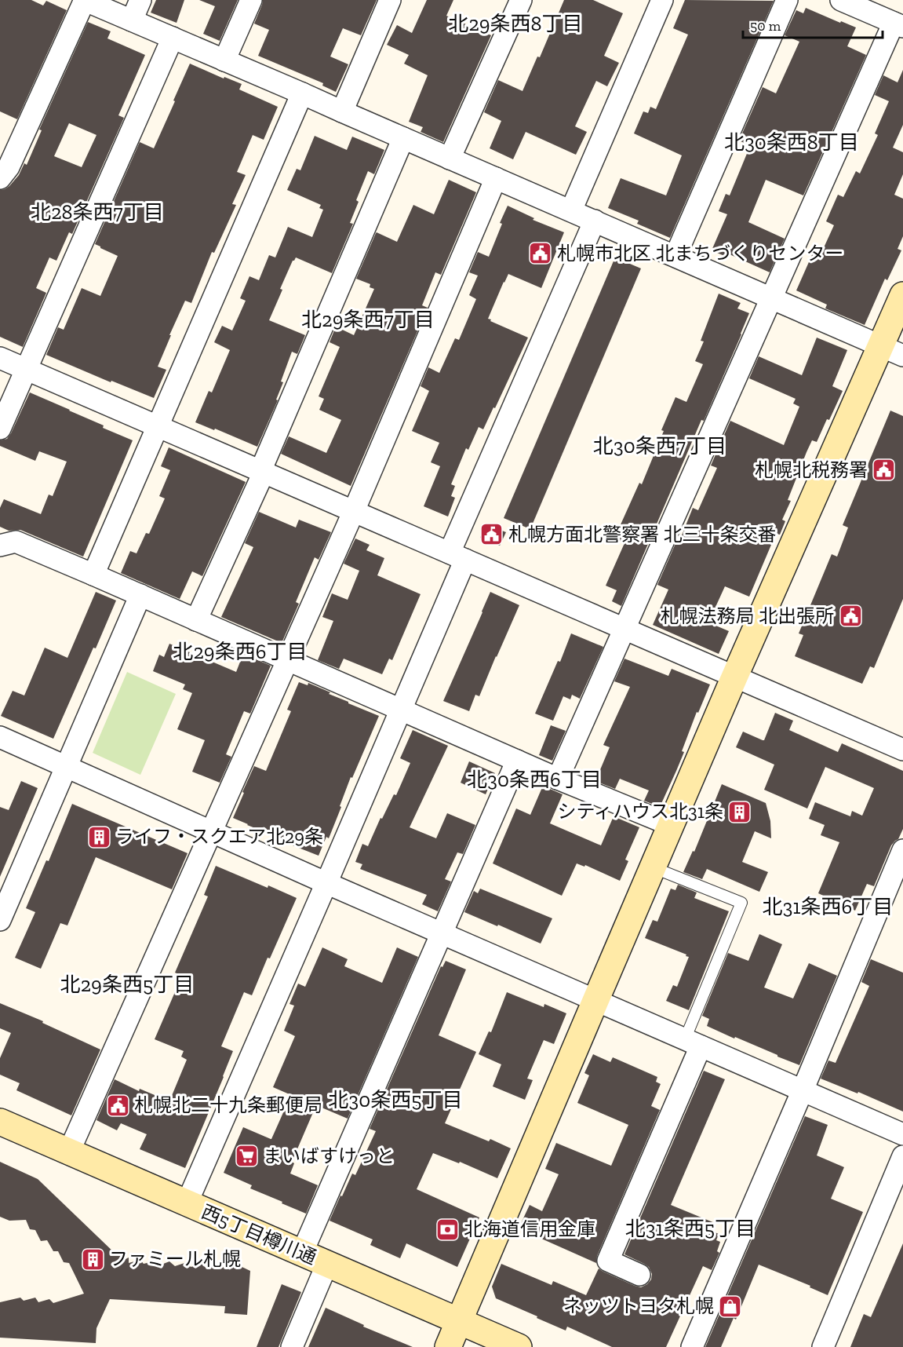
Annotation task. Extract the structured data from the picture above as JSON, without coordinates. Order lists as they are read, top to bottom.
{
  "streets": {
    "street": ["西5丁目樽川通"]
  },
  "districts": [
    "北29条西8丁目",
    "北30条西8丁目",
    "北28条西7丁目",
    "北29条西7丁目",
    "北30条西7丁目",
    "北29条西6丁目",
    "北30条西6丁目",
    "北31条西6丁目",
    "北29条西5丁目",
    "北30条西5丁目",
    "北31条西5丁目"
  ],
  "places": {
    "public building": [
      "札幌市北区 北まちづくりセンター",
      "札幌北税務署",
      "札幌方面北警察署 北三十条交番",
      "札幌法務局 北出張所",
      "札幌北二十九条郵便局"
    ],
    "building": ["シティハウス北31条", "ライフ・スクエア北29条", "ファミール札幌"],
    "supermarket": ["まいばすけっと"],
    "bank": ["北海道信用金庫"],
    "shop": ["ネッツトヨタ札幌"]
  },
  "scale_bar": "50 m"
}
